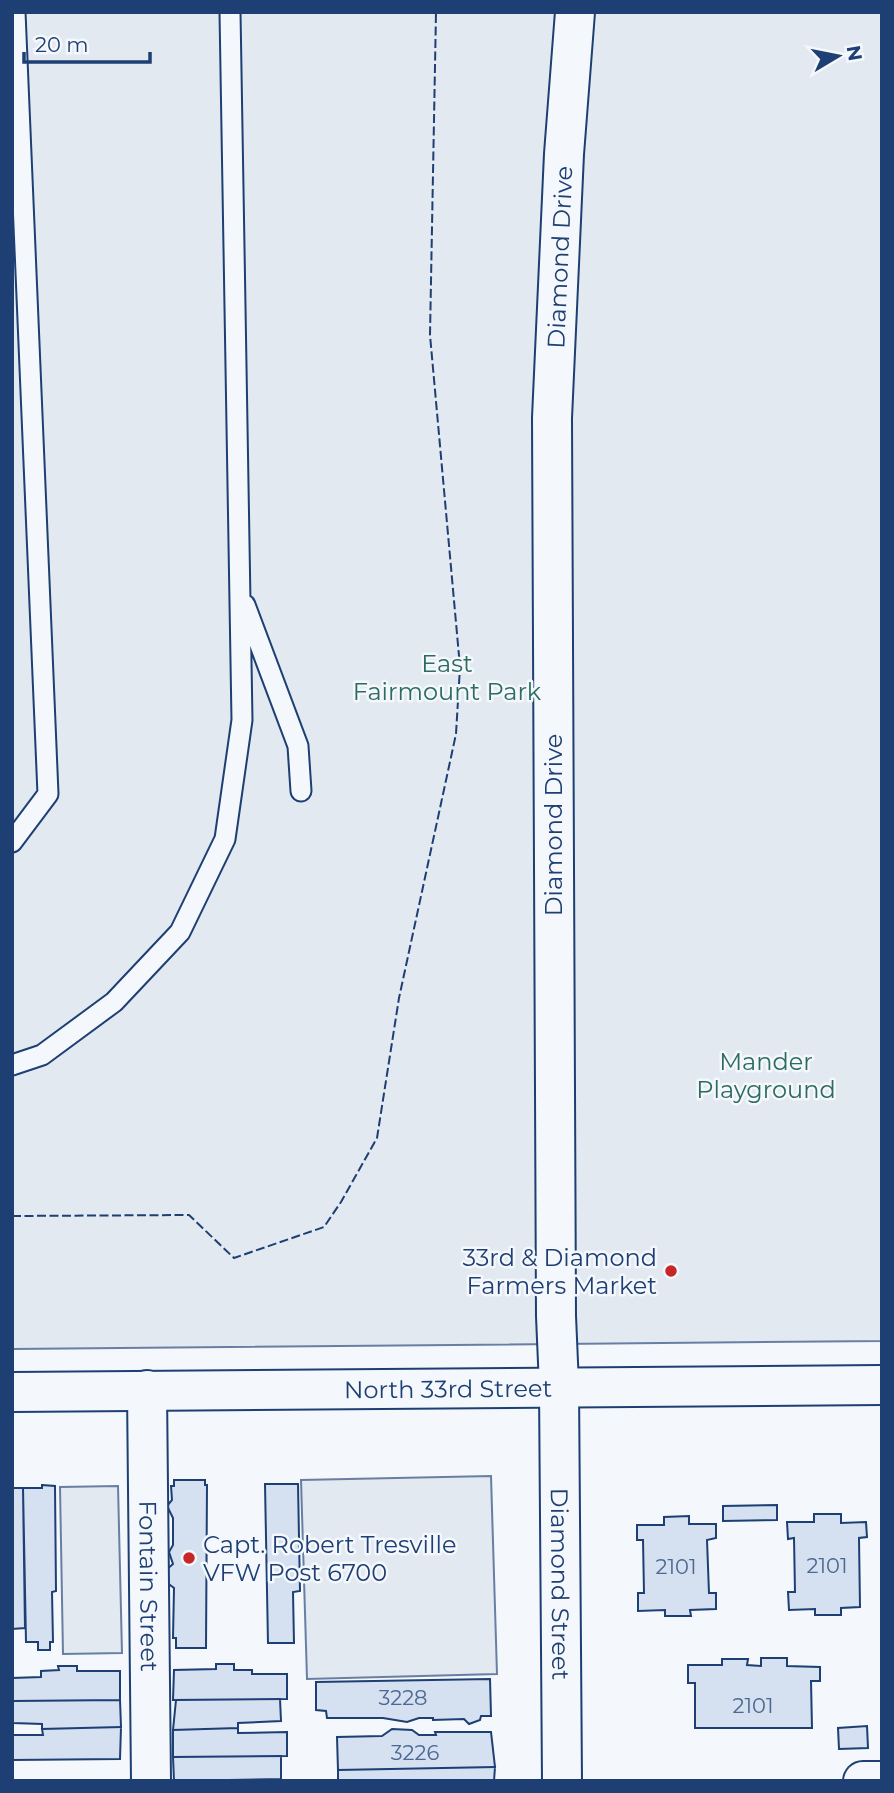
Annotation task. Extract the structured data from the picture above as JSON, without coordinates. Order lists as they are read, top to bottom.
{
  "streets": {
    "street": [
      "Diamond Drive",
      "North 33rd Street",
      "Diamond Street",
      "Fontain Street"
    ]
  },
  "crossings": [
    ["Diamond Drive", "North 33rd Street"],
    ["Diamond Drive", "Diamond Street"],
    ["North 33rd Street", "Diamond Street"],
    ["North 33rd Street", "Fontain Street"]
  ],
  "parks": ["East Fairmount Park", "Mander Playground"],
  "places": ["33rd & Diamond Farmers Market", "Capt. Robert Tresville VFW Post 6700"],
  "house_numbers": [
    "2101",
    "2101",
    "3228",
    "2101",
    "3226"
  ],
  "scale_bar": "20 m",
  "north": "right"
}
